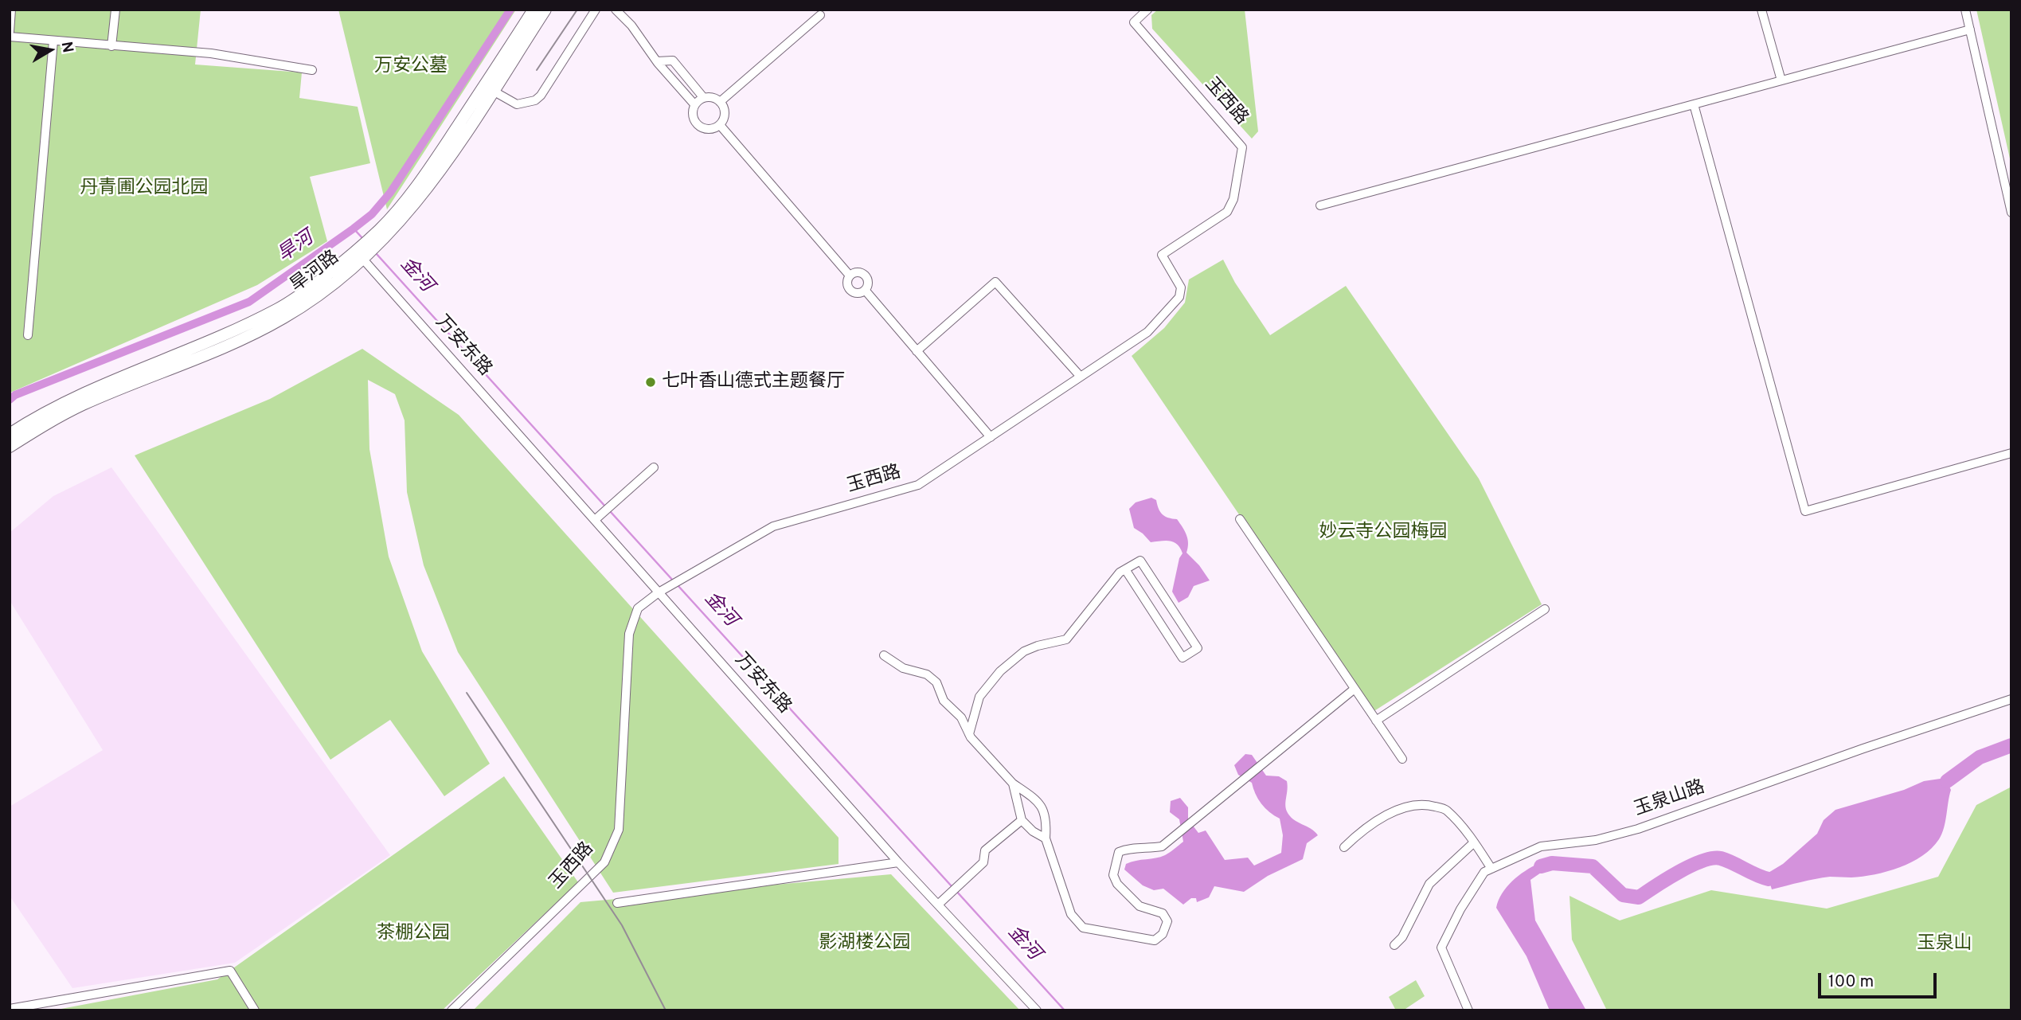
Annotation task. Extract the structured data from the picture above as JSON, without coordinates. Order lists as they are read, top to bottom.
{
  "streets": {
    "main road": ["旱河路"],
    "street": ["玉西路", "万安东路", "玉泉山路"]
  },
  "crossings": [
    ["玉西路", "万安东路"],
    ["旱河路", "万安东路"]
  ],
  "water": ["旱河", "金河"],
  "parks": [
    "万安公墓",
    "丹青圃公园北园",
    "妙云寺公园梅园",
    "茶棚公园",
    "影湖楼公园",
    "玉泉山"
  ],
  "places": ["七叶香山德式主题餐厅"],
  "scale_bar": "100 m",
  "north": "right"
}
